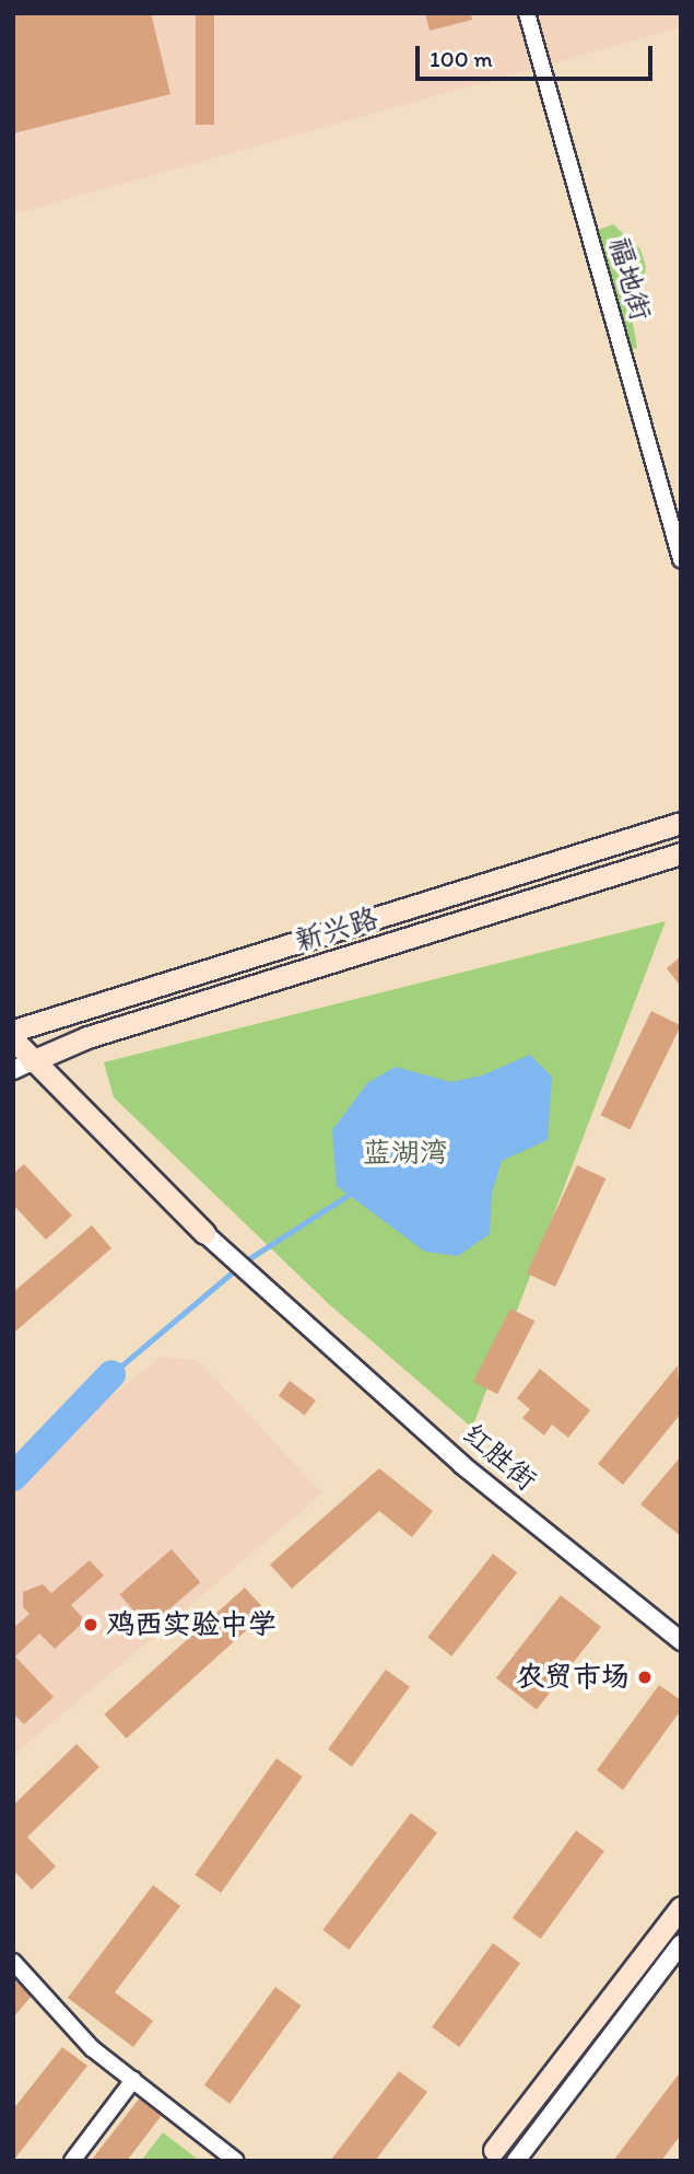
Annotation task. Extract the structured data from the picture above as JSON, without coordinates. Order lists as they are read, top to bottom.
{
  "streets": {
    "main road": ["新兴路"],
    "street": ["福地街", "红胜街"]
  },
  "parks": ["蓝湖湾"],
  "places": ["鸡西实验中学", "农贸市场"],
  "scale_bar": "100 m"
}
